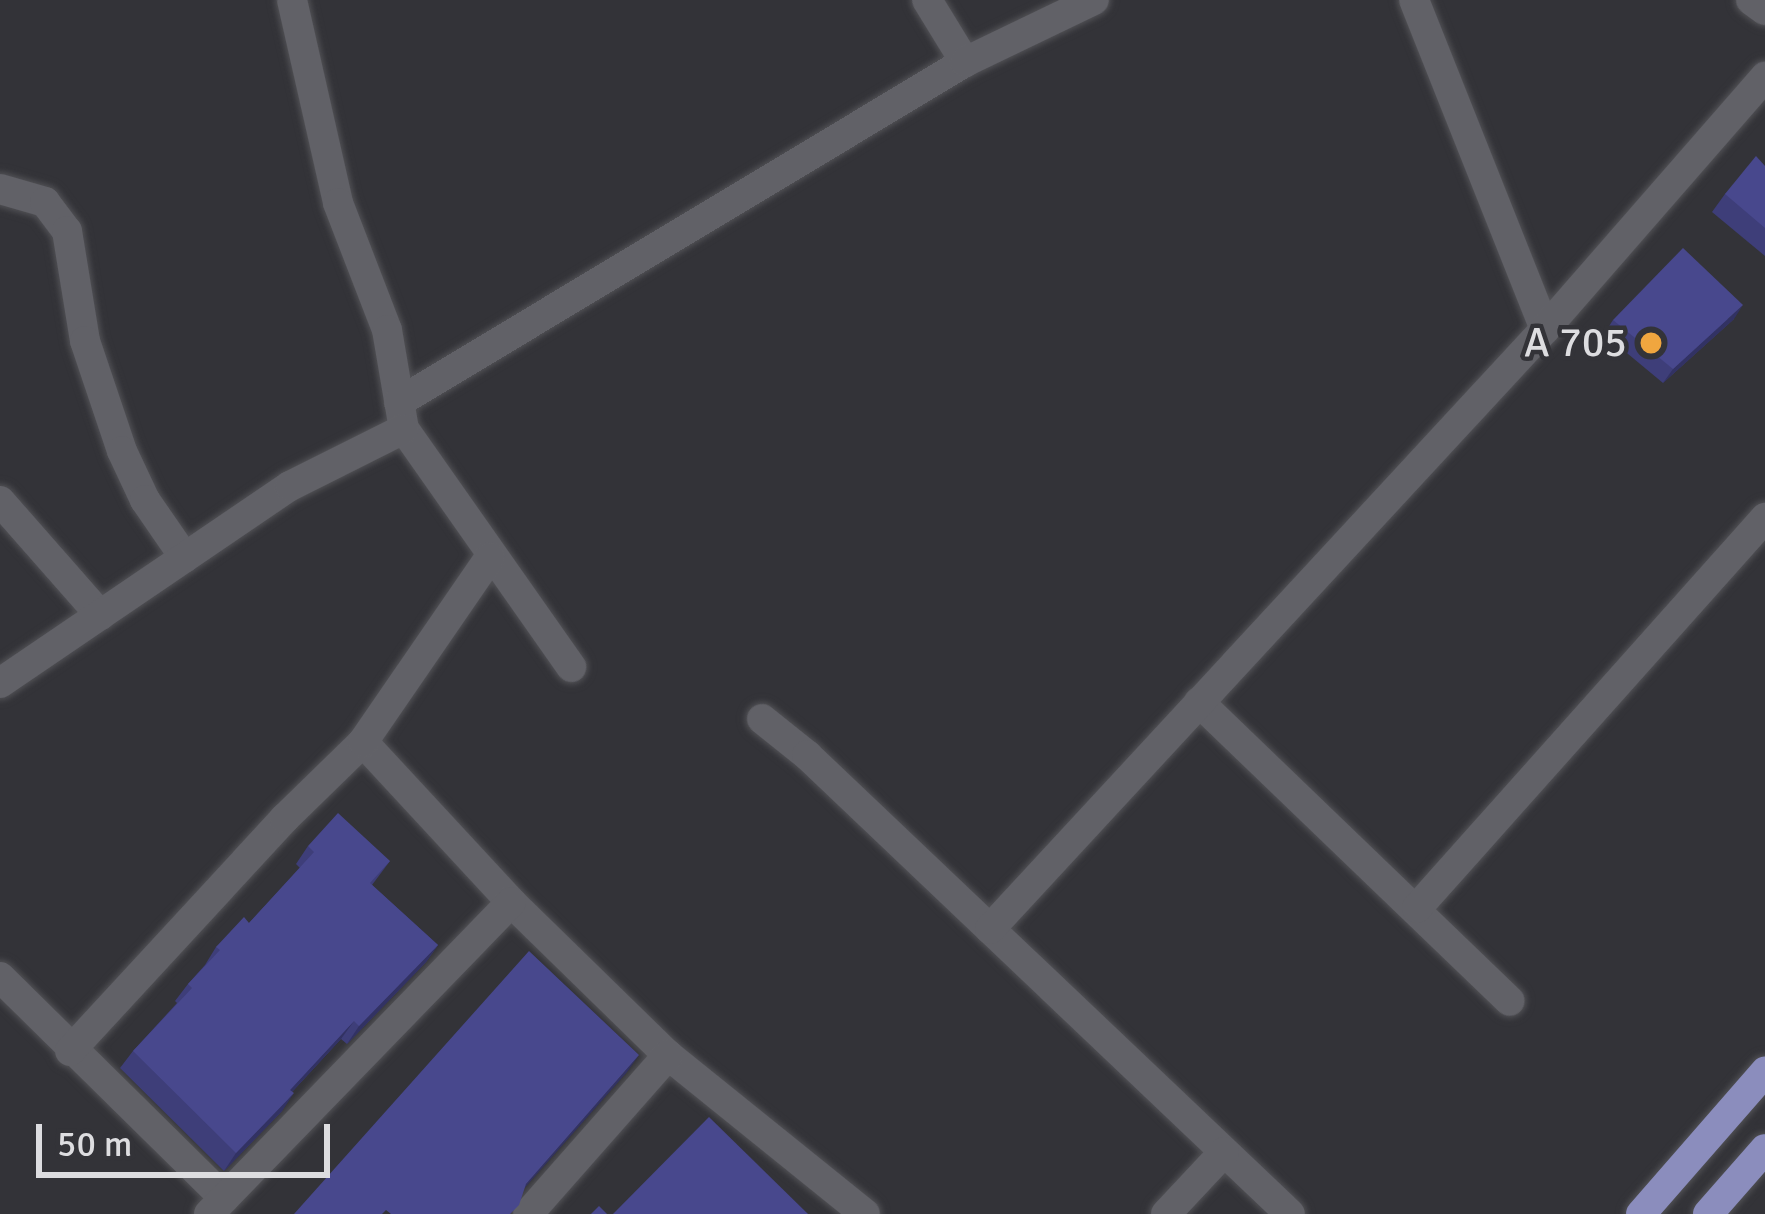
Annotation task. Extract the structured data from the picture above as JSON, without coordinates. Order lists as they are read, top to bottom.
{
  "places": ["A 705"],
  "scale_bar": "50 m"
}
